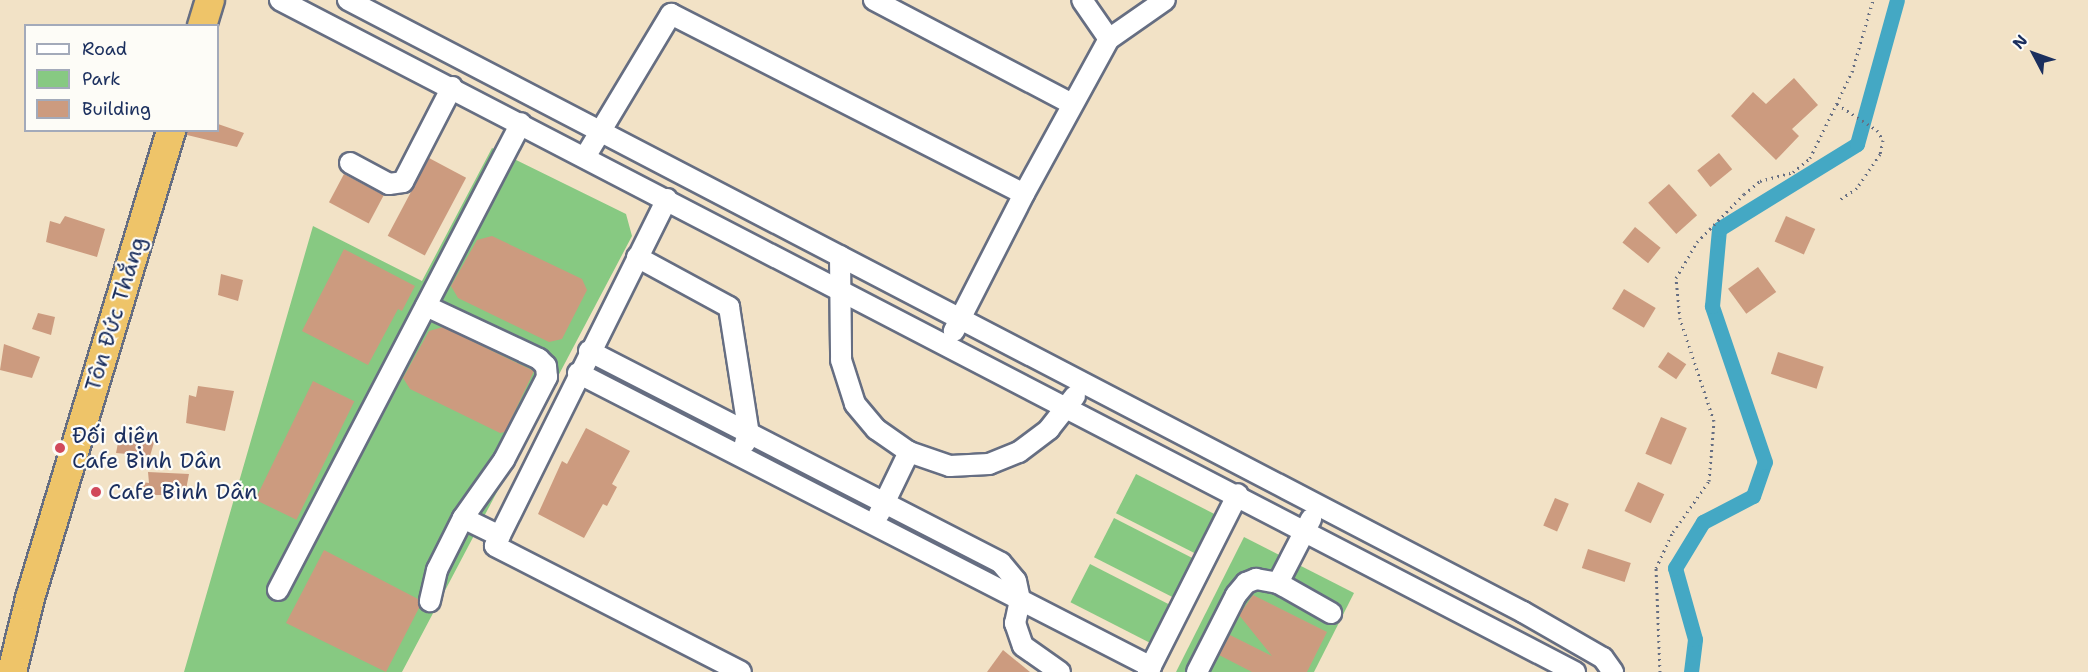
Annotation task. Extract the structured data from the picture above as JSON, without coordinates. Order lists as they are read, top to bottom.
{
  "streets": {
    "highway": ["Tôn Đức Thắng"]
  },
  "places": ["Đối diện Cafe Bình Dân", "Cafe Bình Dân"],
  "legend": ["Road", "Park", "Building"],
  "north": "top left"
}
